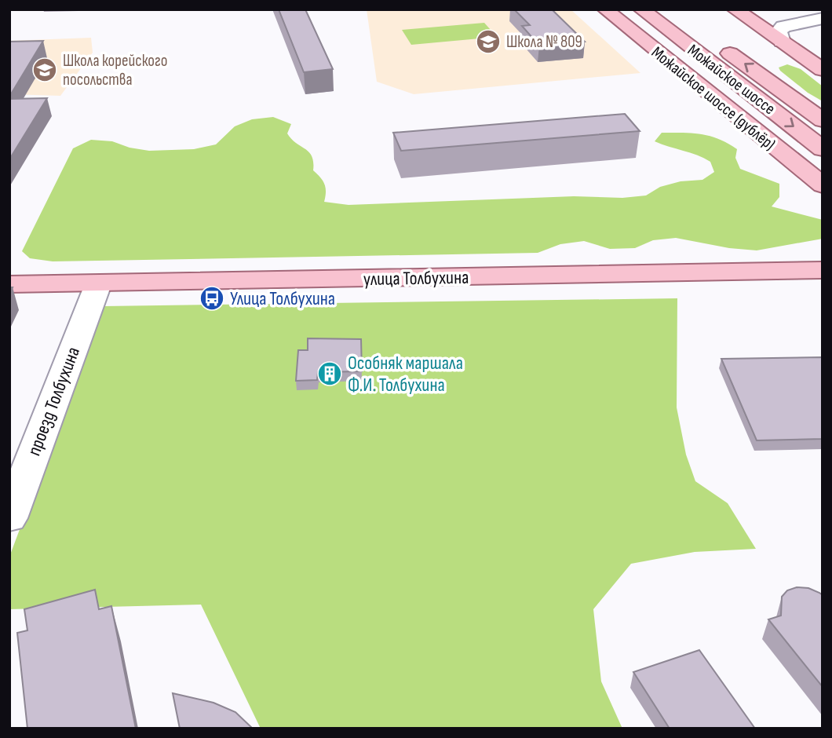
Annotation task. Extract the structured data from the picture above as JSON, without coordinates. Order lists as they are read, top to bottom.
{
  "streets": {
    "main road": ["Можайское шоссе", "Можайское шоссе (дублёр)", "улица Толбухина"],
    "street": ["проезд Толбухина"]
  },
  "crossings": [
    ["улица Толбухина", "проезд Толбухина"]
  ],
  "places": {
    "school or university": ["Школа № 809", "Школа корейского посольства"],
    "bus stop": ["Улица Толбухина"],
    "building": ["Особняк маршала Ф.И. Толбухина"]
  }
}
